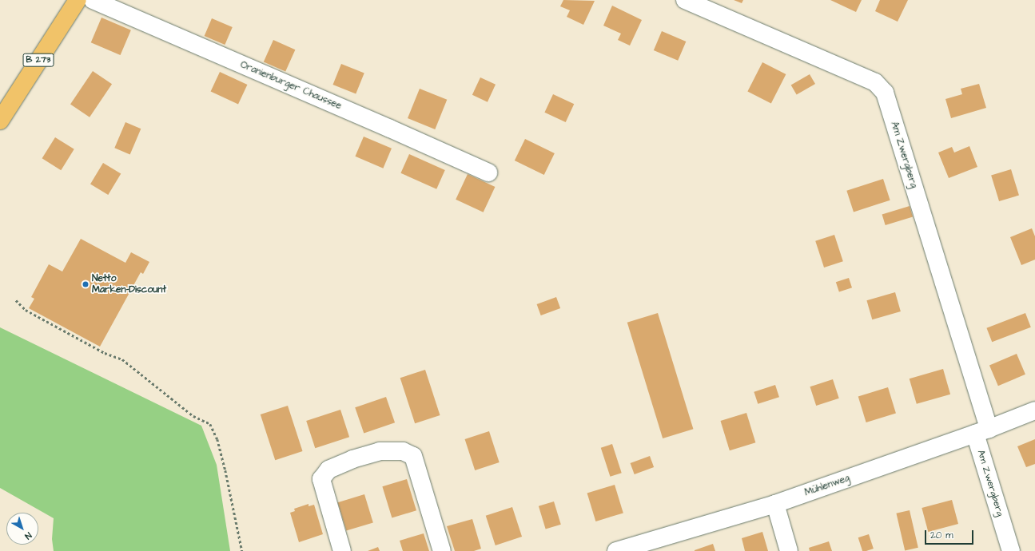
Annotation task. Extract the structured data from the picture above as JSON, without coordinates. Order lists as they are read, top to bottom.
{
  "streets": {
    "main road": ["B 273"],
    "street": ["Oranienburger Chaussee", "Am Zwergberg", "Mühlenweg"]
  },
  "crossings": [
    ["Am Zwergberg", "Mühlenweg"]
  ],
  "places": ["Netto Marken-Discount"],
  "scale_bar": "20 m",
  "north": "bottom right"
}
